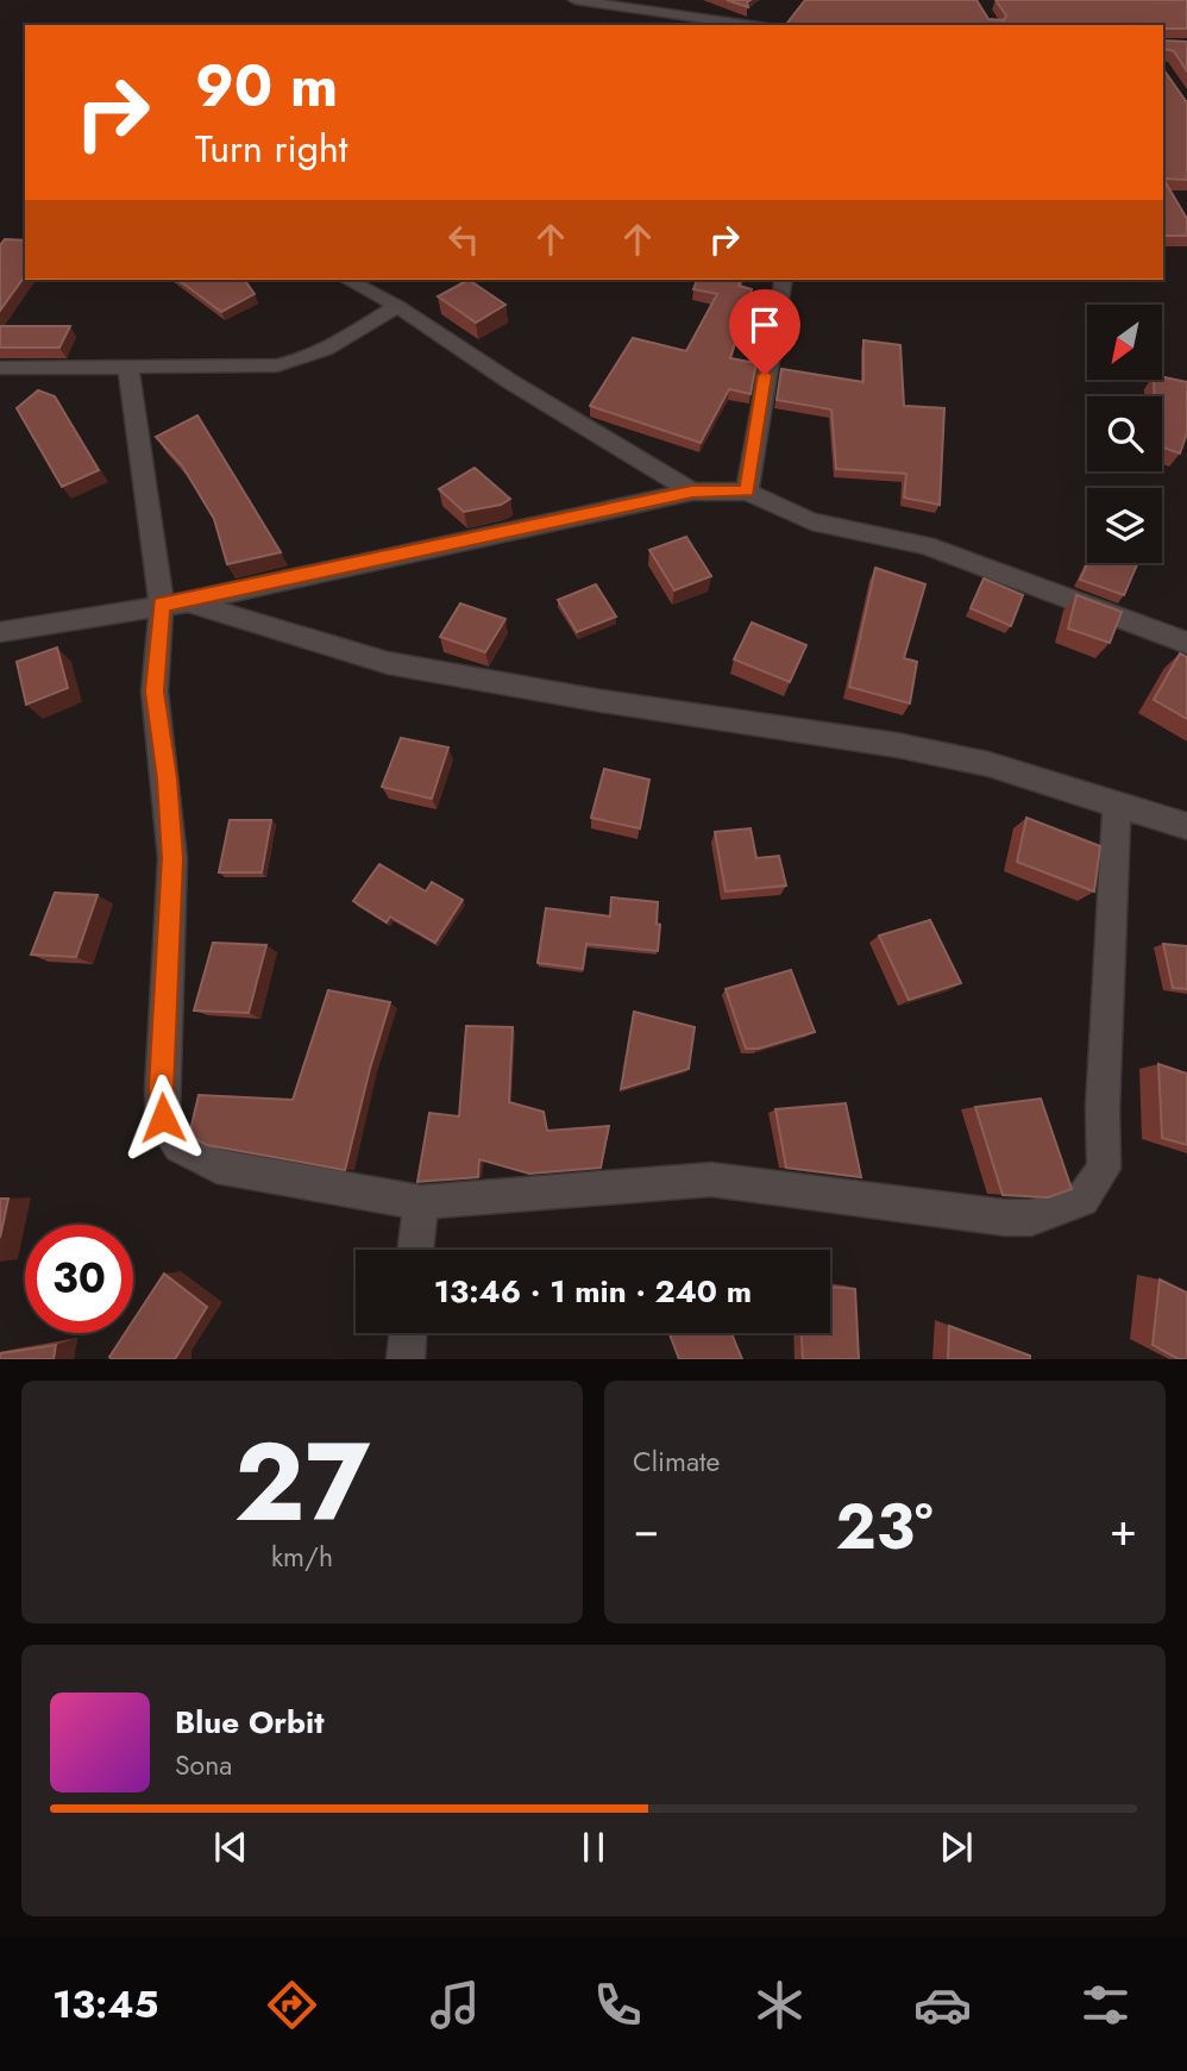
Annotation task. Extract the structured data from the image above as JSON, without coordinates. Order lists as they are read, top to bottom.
{
  "north": "bottom left",
  "page": {
    "turn": ["90 m", "Turn right"],
    "limit": "30",
    "trip": "13:46 · 1 min · 240 m",
    "tile": [
      ["27", "km/h"],
      "Climate"
    ],
    "heat": ["−", "23°", "+"],
    "song": ["Blue Orbit", "Sona"],
    "tabs": "13:45"
  }
}
